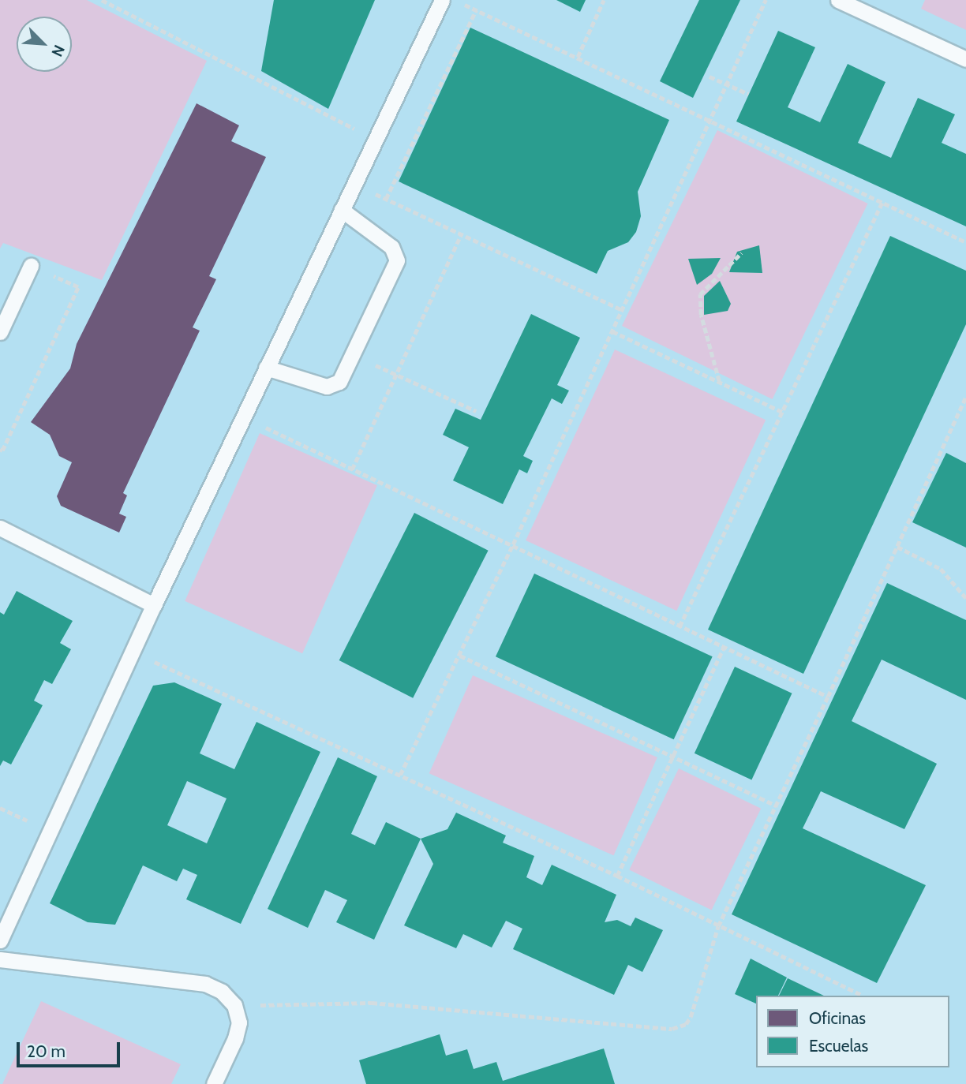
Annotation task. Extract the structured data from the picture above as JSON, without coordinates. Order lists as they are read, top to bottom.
{
  "legend": ["Oficinas", "Escuelas"],
  "scale_bar": "20 m",
  "north": "bottom right"
}
